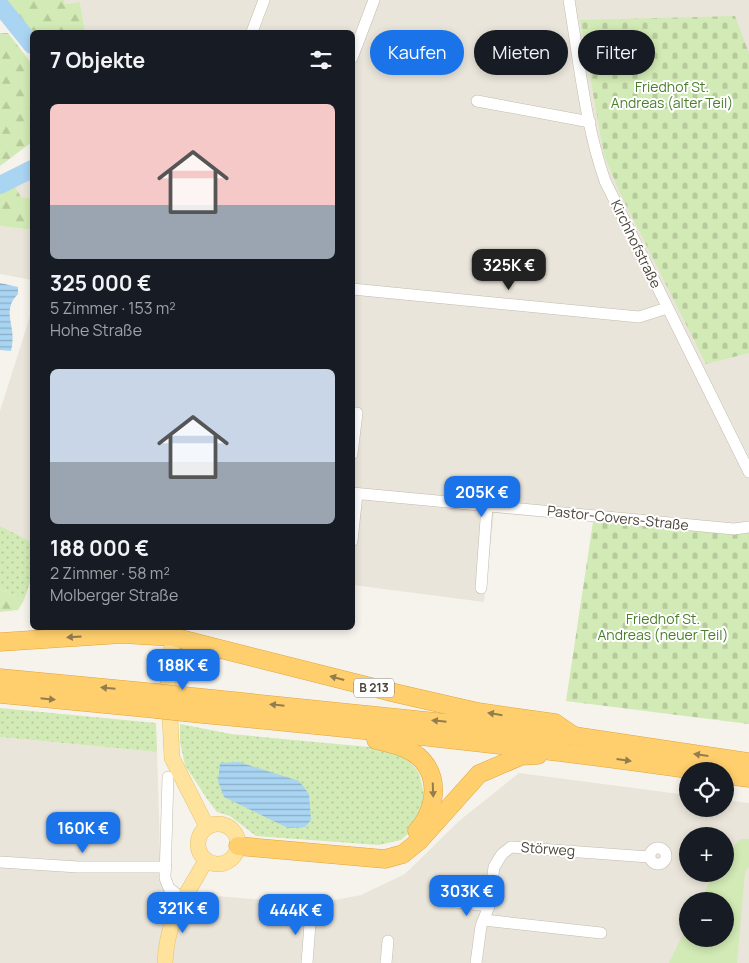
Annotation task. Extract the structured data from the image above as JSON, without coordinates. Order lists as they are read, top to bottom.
{
  "streets": {
    "highway": ["B 213"],
    "street": ["Kirchhofstraße", "Pastor-Covers-Straße", "Störweg"]
  },
  "parks": ["Friedhof St. Andreas (alter Teil)", "Friedhof St. Andreas (neuer Teil)"],
  "page": {
    "chip": ["Kaufen", "Mieten", "Filter"],
    "heading": "7 Objekte",
    "list": [
      {
        "name": "325 000 €",
        "note": "5 Zimmer · 153 m² · Hohe Straße"
      },
      {
        "name": "188 000 €",
        "note": "2 Zimmer · 58 m² · Molberger Straße"
      }
    ],
    "price": [
      "325K €",
      "205K €",
      "188K €",
      "160K €",
      "303K €",
      "321K €",
      "444K €"
    ],
    "map_buttons": ["+", "−"]
  }
}
